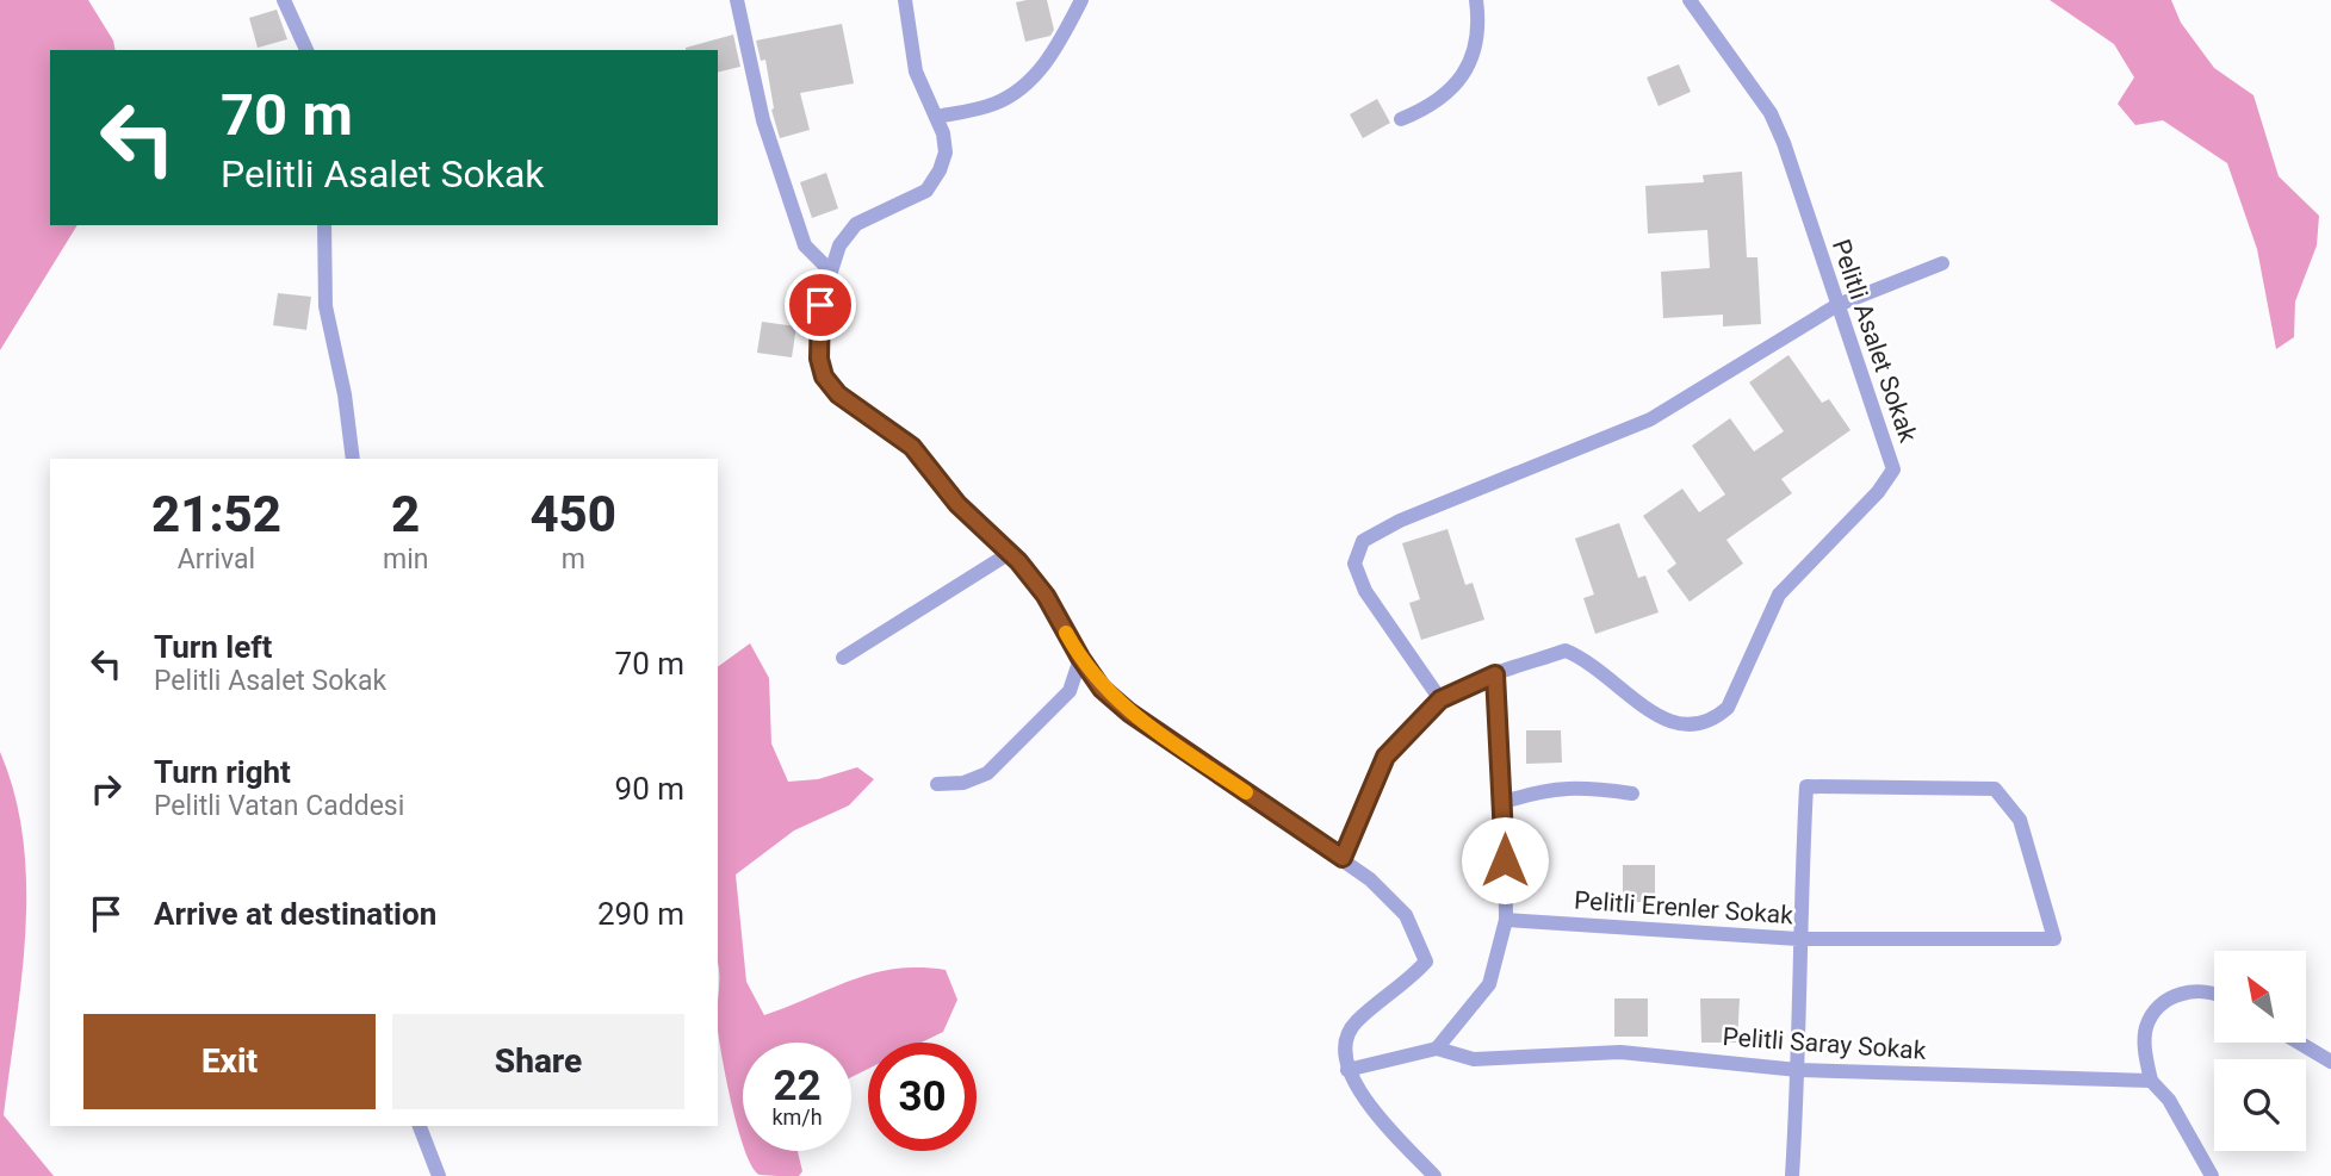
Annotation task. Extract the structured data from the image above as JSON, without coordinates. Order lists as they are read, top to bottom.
{
  "streets": {
    "street": ["Pelitli Asalet Sokak", "Pelitli Erenler Sokak", "Pelitli Saray Sokak"]
  },
  "north": "top left",
  "page": {
    "turn": ["70 m", "Pelitli Asalet Sokak"],
    "eta": [
      "21:52",
      "Arrival",
      "2",
      "min",
      "450",
      "m"
    ],
    "list": [
      {
        "name": "Turn left",
        "note": "Pelitli Asalet Sokak",
        "value": "70 m"
      },
      {
        "name": "Turn right",
        "note": "Pelitli Vatan Caddesi",
        "value": "90 m"
      },
      {
        "name": "Arrive at destination",
        "value": "290 m"
      }
    ],
    "buttons": ["Exit", "Share"],
    "speed": "22 km/h",
    "limit": "30"
  }
}
